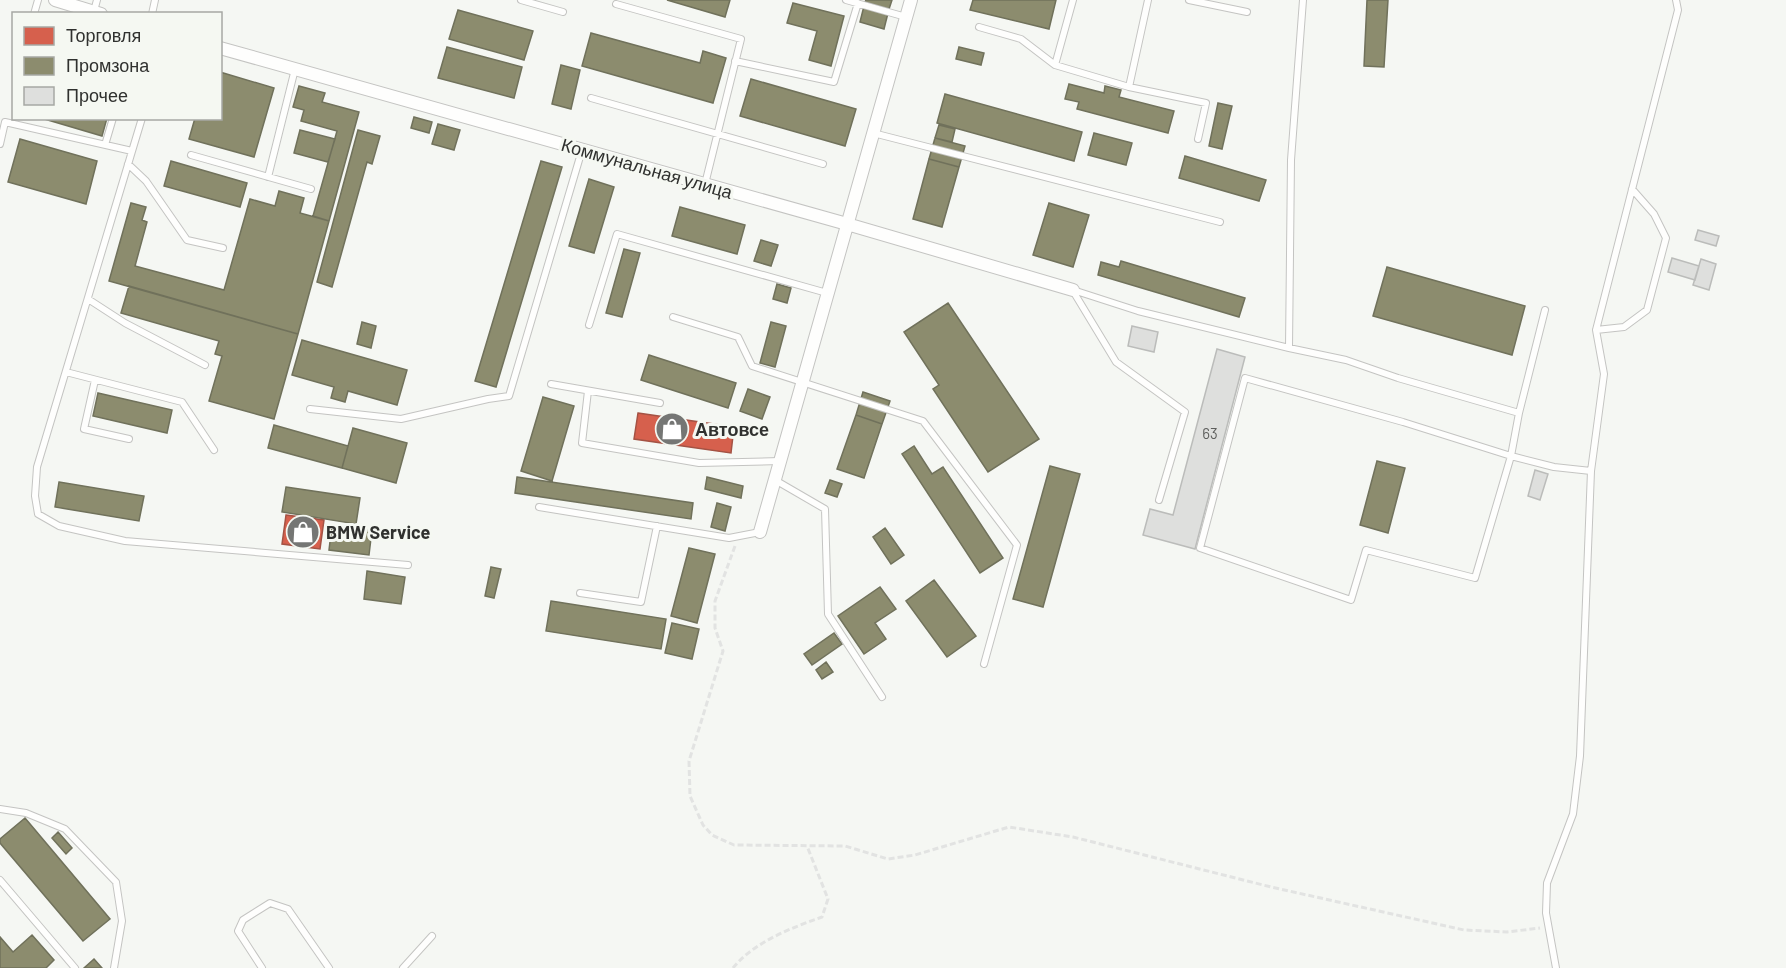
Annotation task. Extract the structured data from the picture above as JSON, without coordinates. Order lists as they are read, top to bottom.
{
  "streets": {
    "street": ["Коммунальная улица"]
  },
  "places": {
    "shop": ["Автовсе", "BMW Service"]
  },
  "house_numbers": ["63"],
  "legend": ["Торговля", "Промзона", "Прочее"]
}
